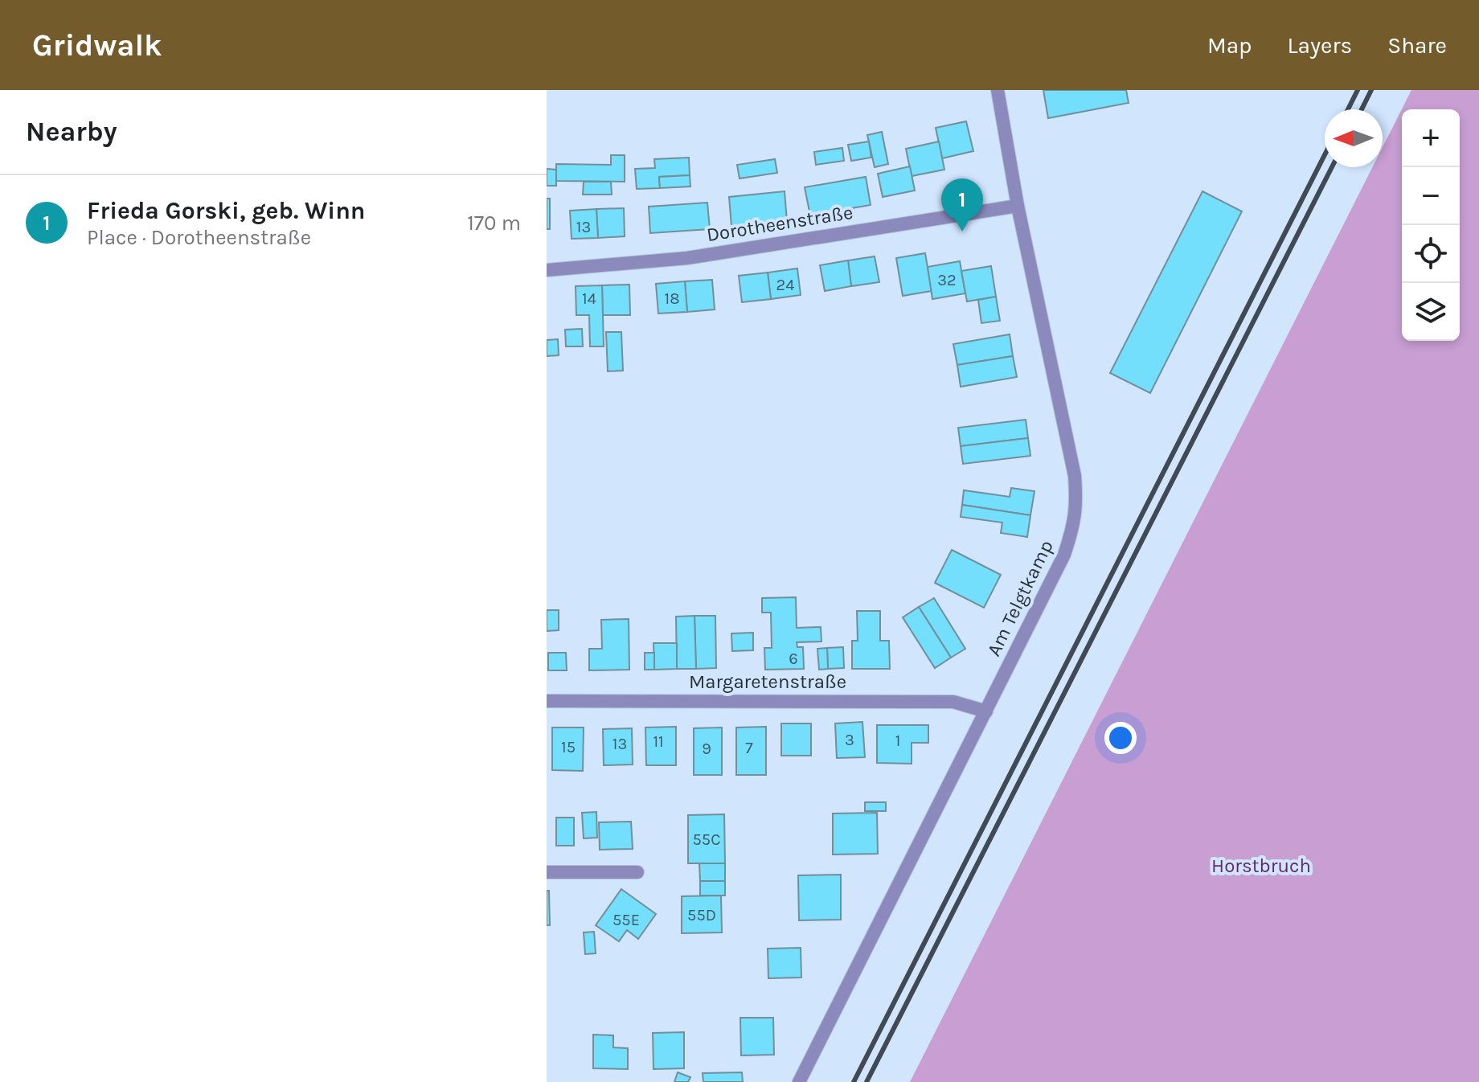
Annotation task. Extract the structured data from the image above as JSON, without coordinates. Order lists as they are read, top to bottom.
{
  "streets": {
    "street": ["Dorotheenstraße", "Am Telgtkamp", "Margaretenstraße"]
  },
  "crossings": [
    ["Dorotheenstraße", "Am Telgtkamp"],
    ["Am Telgtkamp", "Margaretenstraße"]
  ],
  "parks": ["Horstbruch"],
  "house_numbers": [
    "13",
    "32",
    "24",
    "14",
    "18",
    "6",
    "3",
    "1",
    "11",
    "13",
    "15",
    "7",
    "9",
    "55C",
    "55D",
    "55E"
  ],
  "north": "left",
  "page": {
    "header": "Gridwalk",
    "nav": ["Map", "Layers", "Share"],
    "heading": "Nearby",
    "map_buttons": ["+", "−"],
    "list": [
      {
        "mark": "1",
        "name": "Frieda Gorski, geb. Winn",
        "note": "Place · Dorotheenstraße",
        "value": "170 m"
      }
    ],
    "pins": "1"
  }
}
